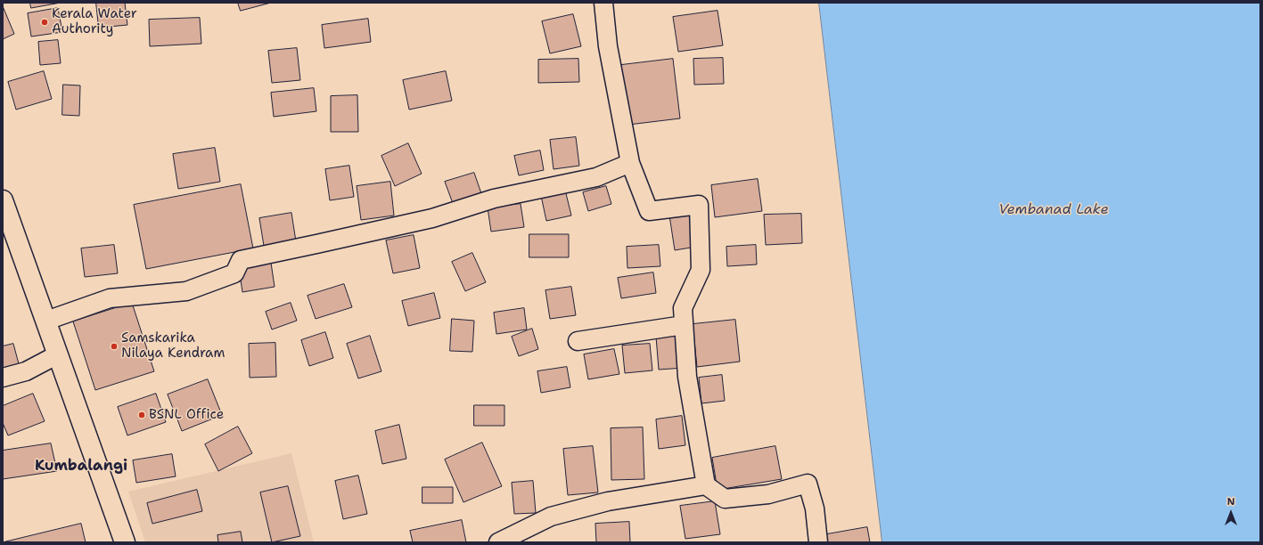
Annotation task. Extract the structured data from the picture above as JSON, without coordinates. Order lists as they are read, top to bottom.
{
  "districts": ["Kumbalangi"],
  "water": ["Vembanad Lake"],
  "places": ["Kerala Water Authority", "Samskarika Nilaya Kendram", "BSNL Office"],
  "north": "top"
}
